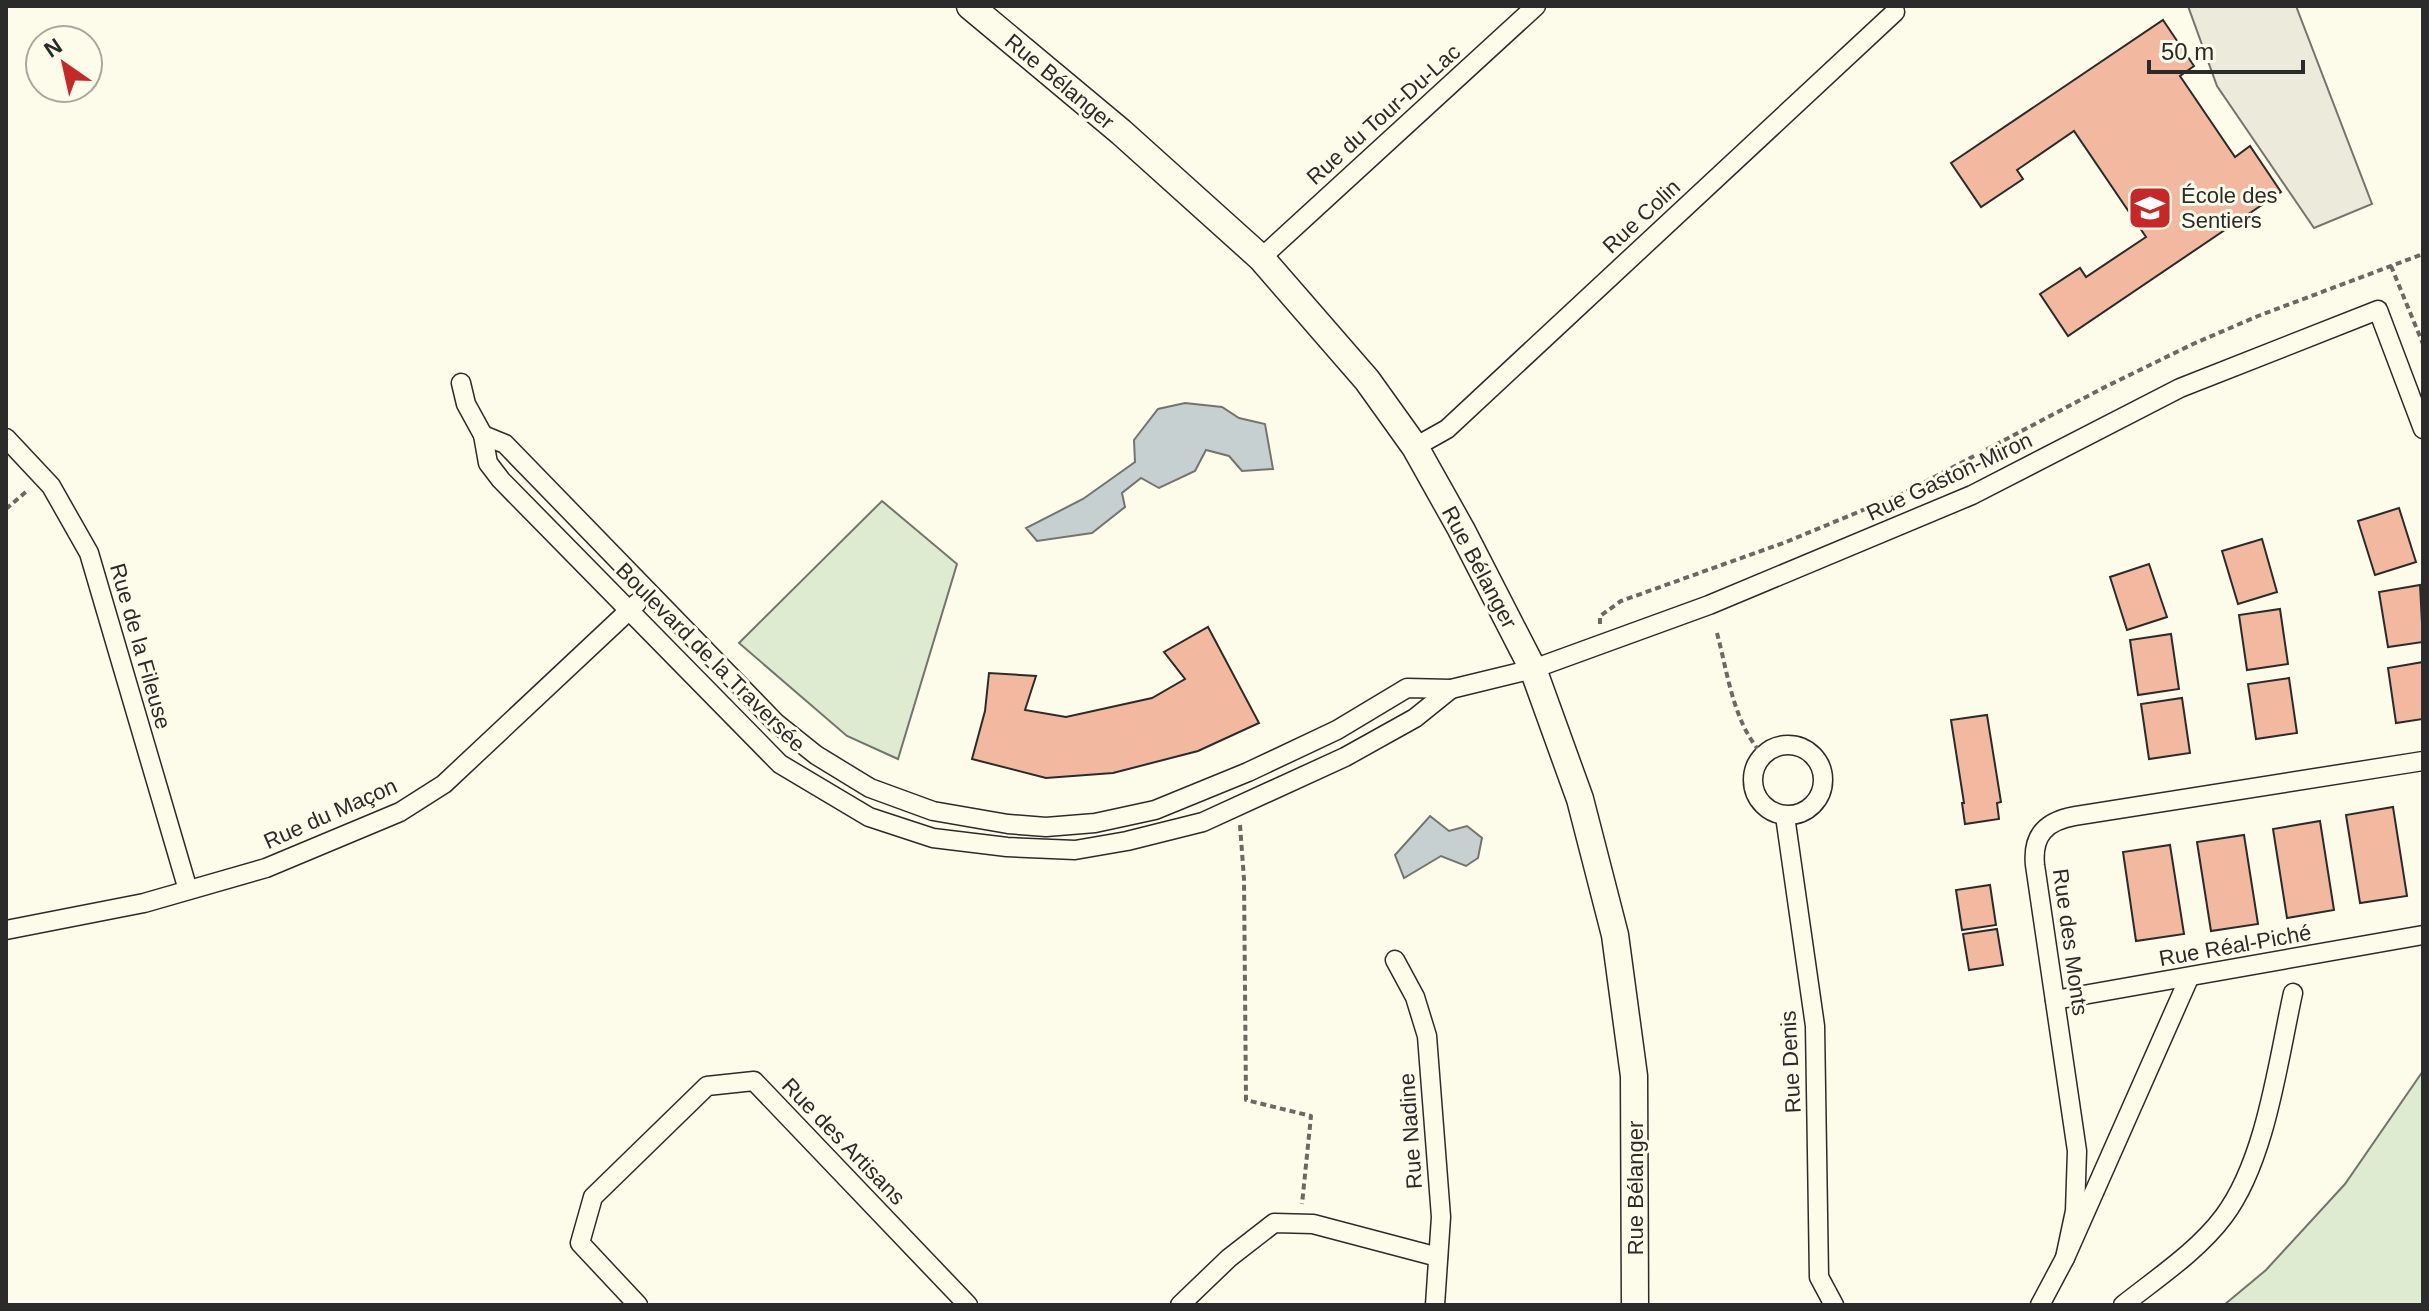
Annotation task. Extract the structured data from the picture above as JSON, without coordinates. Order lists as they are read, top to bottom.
{
  "streets": {
    "street": [
      "Rue Bélanger",
      "Rue du Tour-Du-Lac",
      "Rue Colin",
      "Rue Gaston-Miron",
      "Rue de la Fileuse",
      "Boulevard de la Traversée",
      "Rue du Maçon",
      "Rue des Monts",
      "Rue Réal-Piché",
      "Rue Denis",
      "Rue Nadine",
      "Rue des Artisans"
    ]
  },
  "crossings": [
    ["Rue Bélanger", "Rue du Tour-Du-Lac"],
    ["Rue Bélanger", "Rue Colin"],
    ["Rue Bélanger", "Rue Gaston-Miron"],
    ["Rue Bélanger", "Boulevard de la Traversée"],
    ["Rue Gaston-Miron", "Boulevard de la Traversée"],
    ["Rue de la Fileuse", "Rue du Maçon"],
    ["Boulevard de la Traversée", "Rue du Maçon"],
    ["Rue des Monts", "Rue Réal-Piché"]
  ],
  "places": {
    "school or university": ["École des Sentiers"]
  },
  "scale_bar": "50 m",
  "north": "top left"
}
